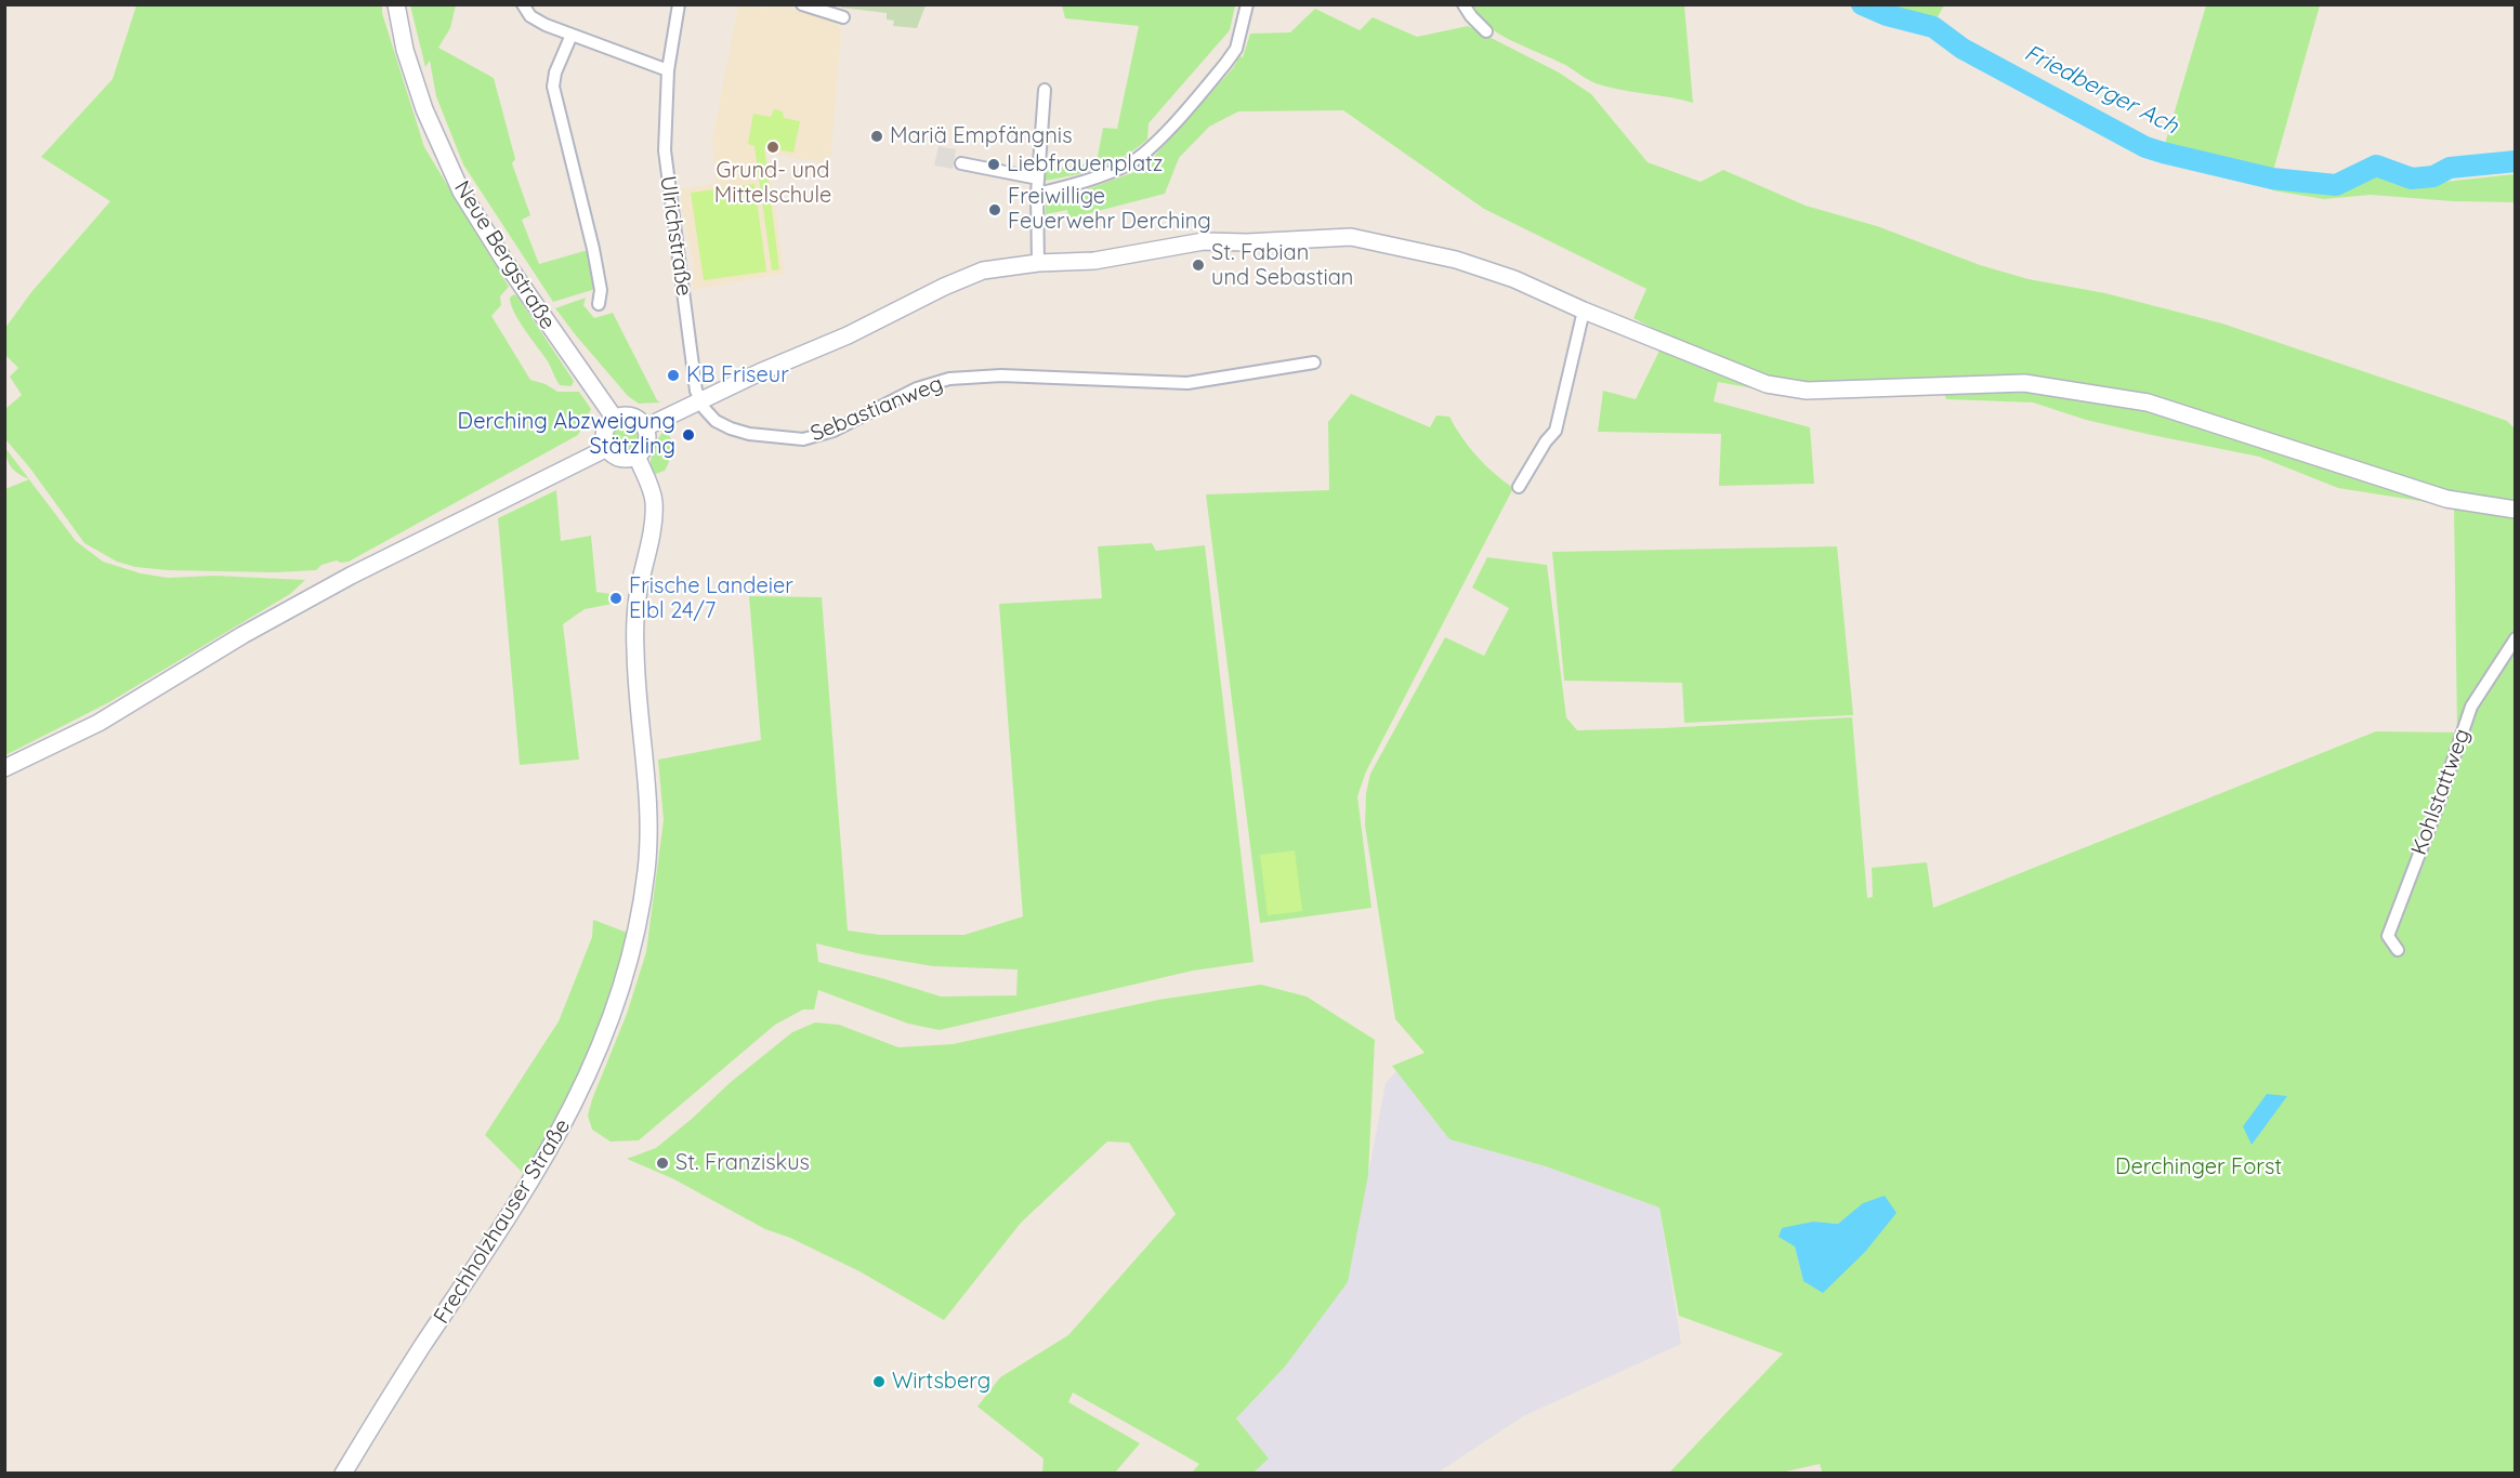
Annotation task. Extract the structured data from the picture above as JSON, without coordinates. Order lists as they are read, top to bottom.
{
  "streets": {
    "street": [
      "Ulrichstraße",
      "Neue Bergstraße",
      "Sebastianweg",
      "Kohlstattweg",
      "Frechholzhauser Straße"
    ]
  },
  "crossings": [
    ["Ulrichstraße", "Sebastianweg"],
    ["Neue Bergstraße", "Frechholzhauser Straße"]
  ],
  "water": ["Friedberger Ach"],
  "parks": ["Derchinger Forst"],
  "places": [
    "Mariä Empfängnis",
    "Grund- und Mittelschule",
    "Liebfrauenplatz",
    "Freiwillige Feuerwehr Derching",
    "St. Fabian und Sebastian",
    "KB Friseur",
    "Derching Abzweigung Stätzling",
    "Frische Landeier Elbl 24/7",
    "St. Franziskus",
    "Wirtsberg"
  ]
}
